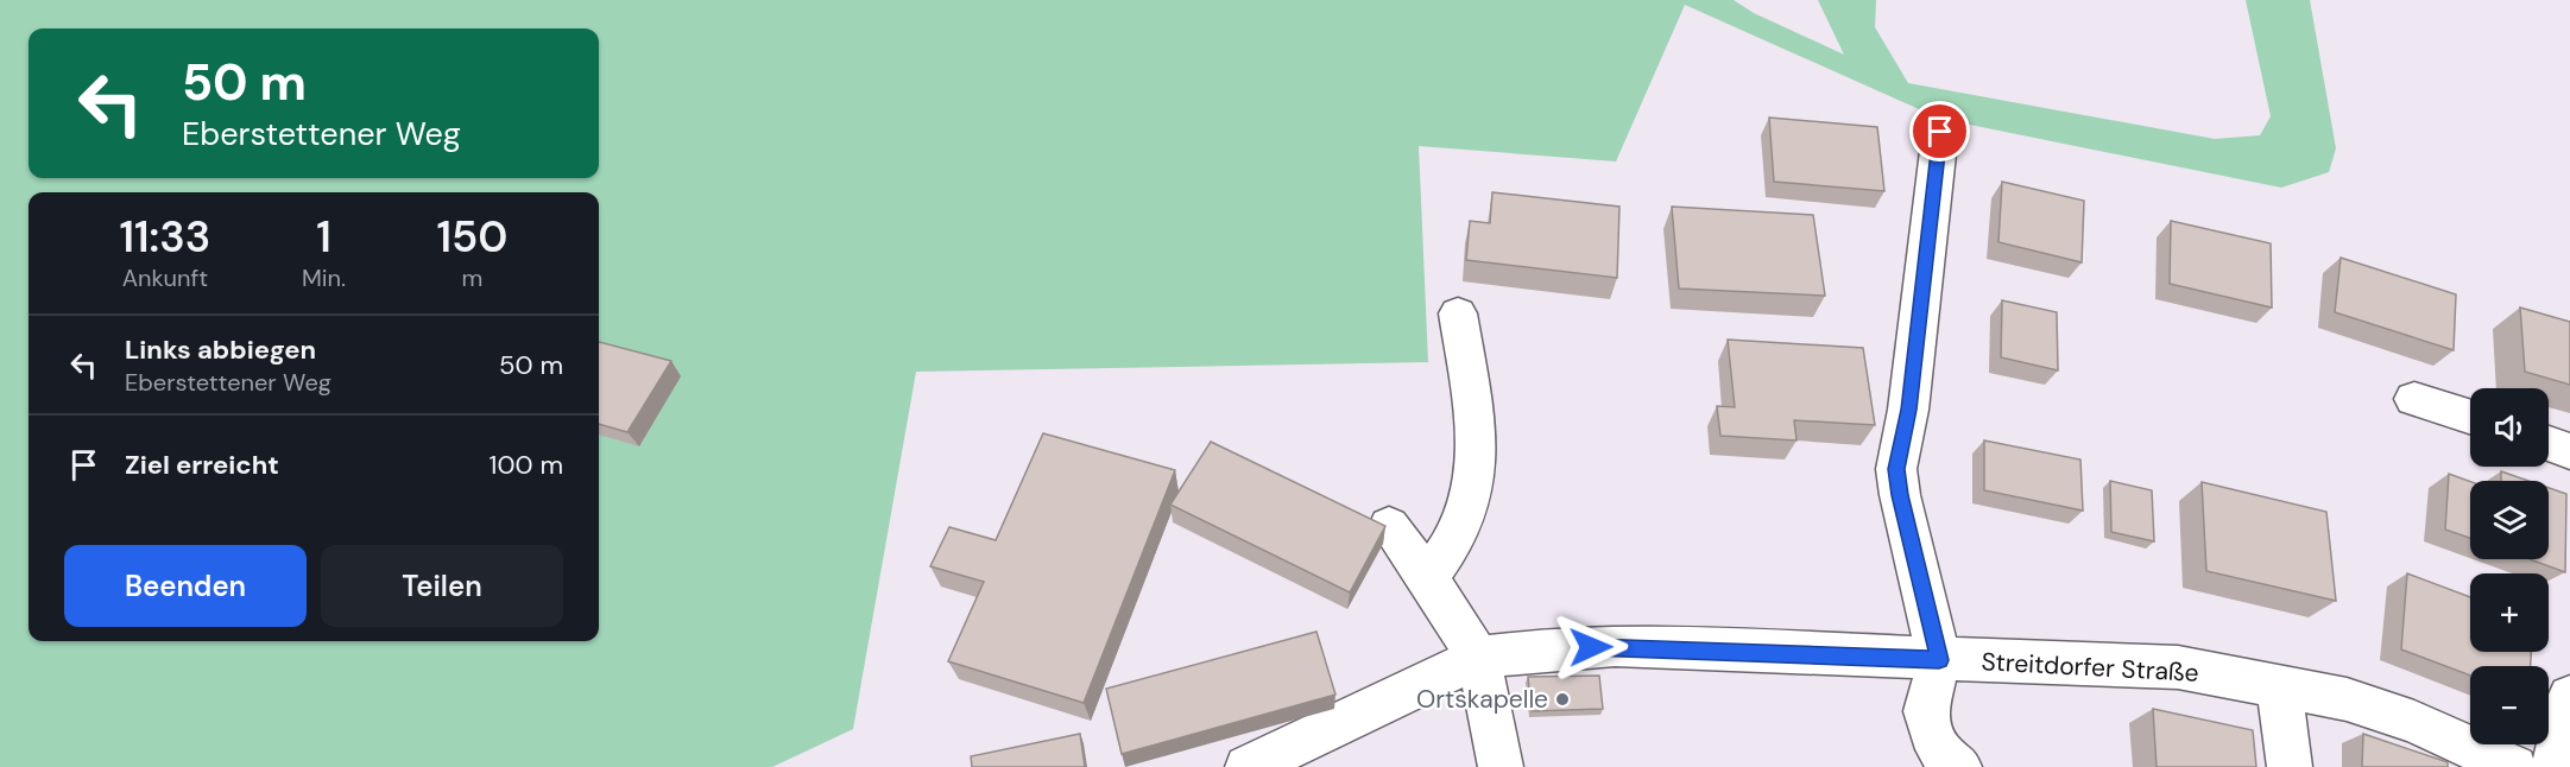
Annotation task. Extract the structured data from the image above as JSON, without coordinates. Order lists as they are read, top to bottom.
{
  "streets": {
    "street": ["Streitdorfer Straße"]
  },
  "places": ["Ortskapelle"],
  "page": {
    "turn": ["50 m", "Eberstettener Weg"],
    "eta": [
      "11:33",
      "Ankunft",
      "1",
      "Min.",
      "150",
      "m"
    ],
    "list": [
      {
        "name": "Links abbiegen",
        "note": "Eberstettener Weg",
        "value": "50 m"
      },
      {
        "name": "Ziel erreicht",
        "value": "100 m"
      }
    ],
    "map_buttons": ["+", "−"],
    "buttons": ["Beenden", "Teilen"]
  }
}
